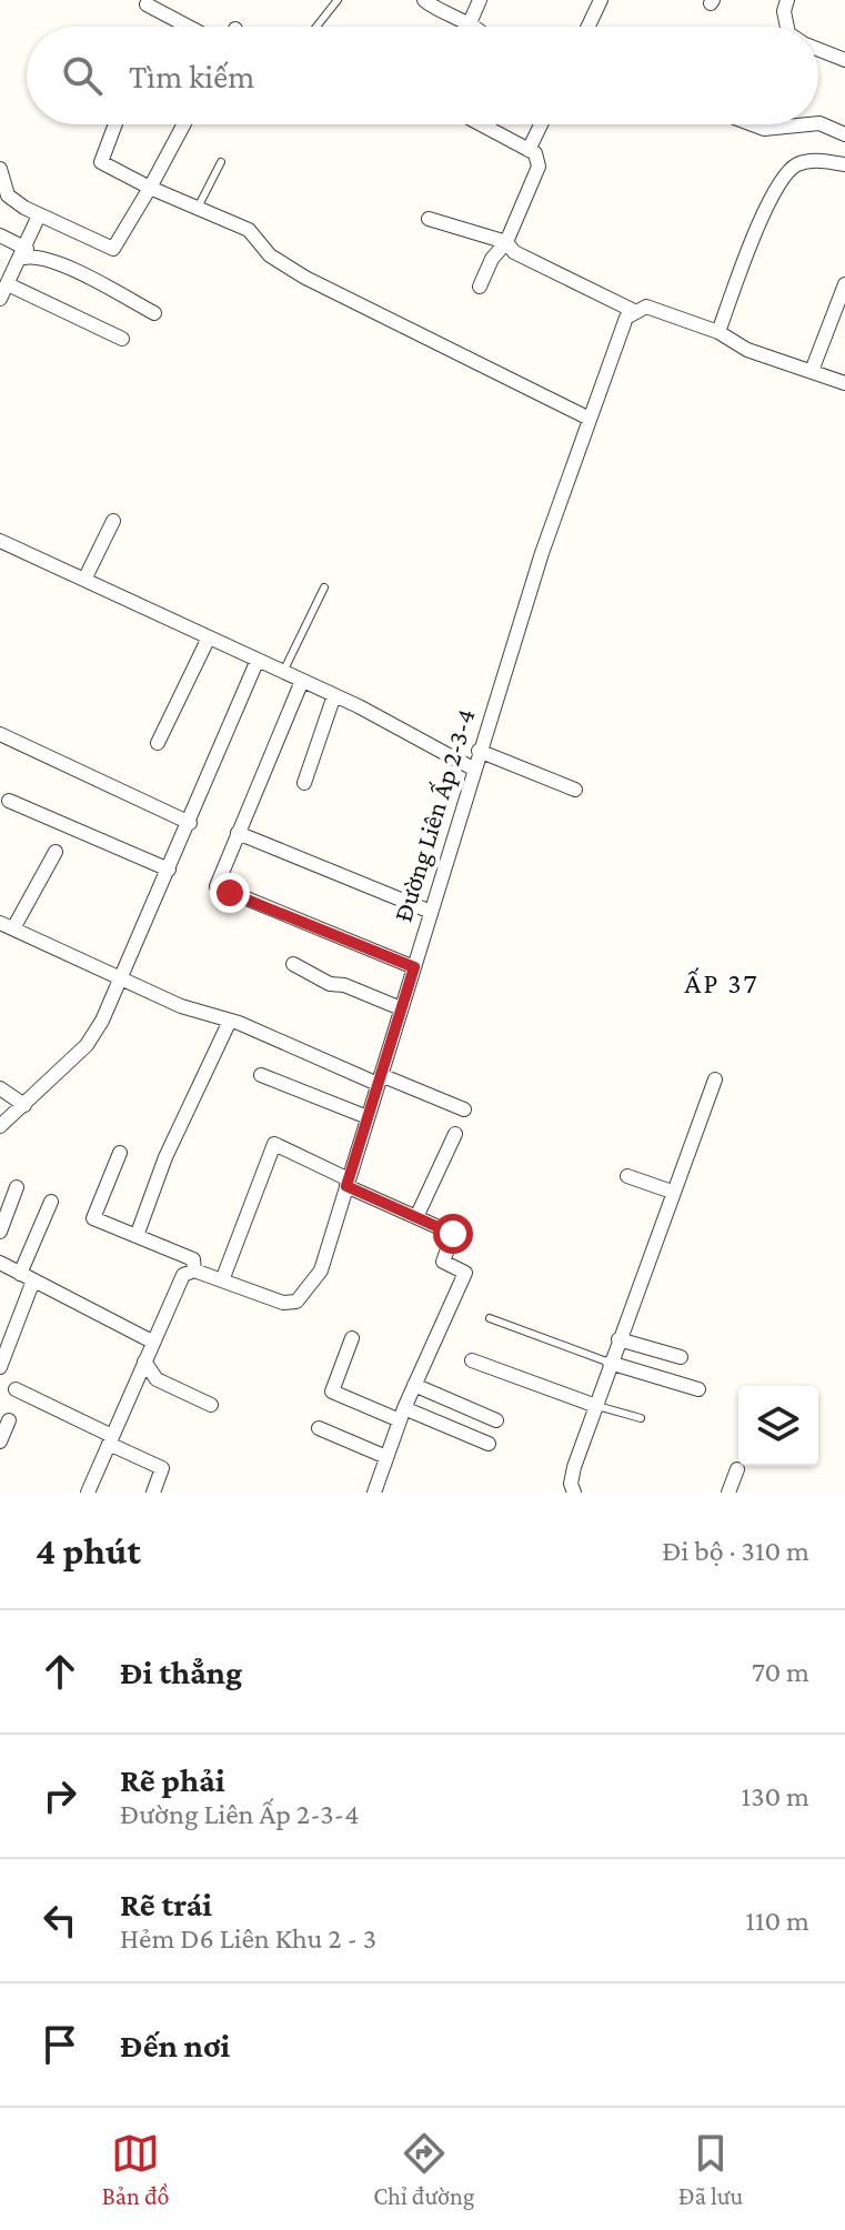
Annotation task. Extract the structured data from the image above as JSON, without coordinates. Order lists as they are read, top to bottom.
{
  "streets": {
    "street": ["Đường Liên Ấp 2-3-4"]
  },
  "districts": ["ẤP 37"],
  "page": {
    "search": "Tìm kiếm",
    "heading": ["4 phút", "Đi bộ · 310 m"],
    "list": [
      ["Đi thẳng", "70 m"],
      ["Rẽ phải", "Đường Liên Ấp 2-3-4", "130 m"],
      ["Rẽ trái", "Hẻm D6 Liên Khu 2 - 3", "110 m"],
      "Đến nơi"
    ],
    "nav": ["Bản đồ", "Chỉ đường", "Đã lưu"]
  }
}
